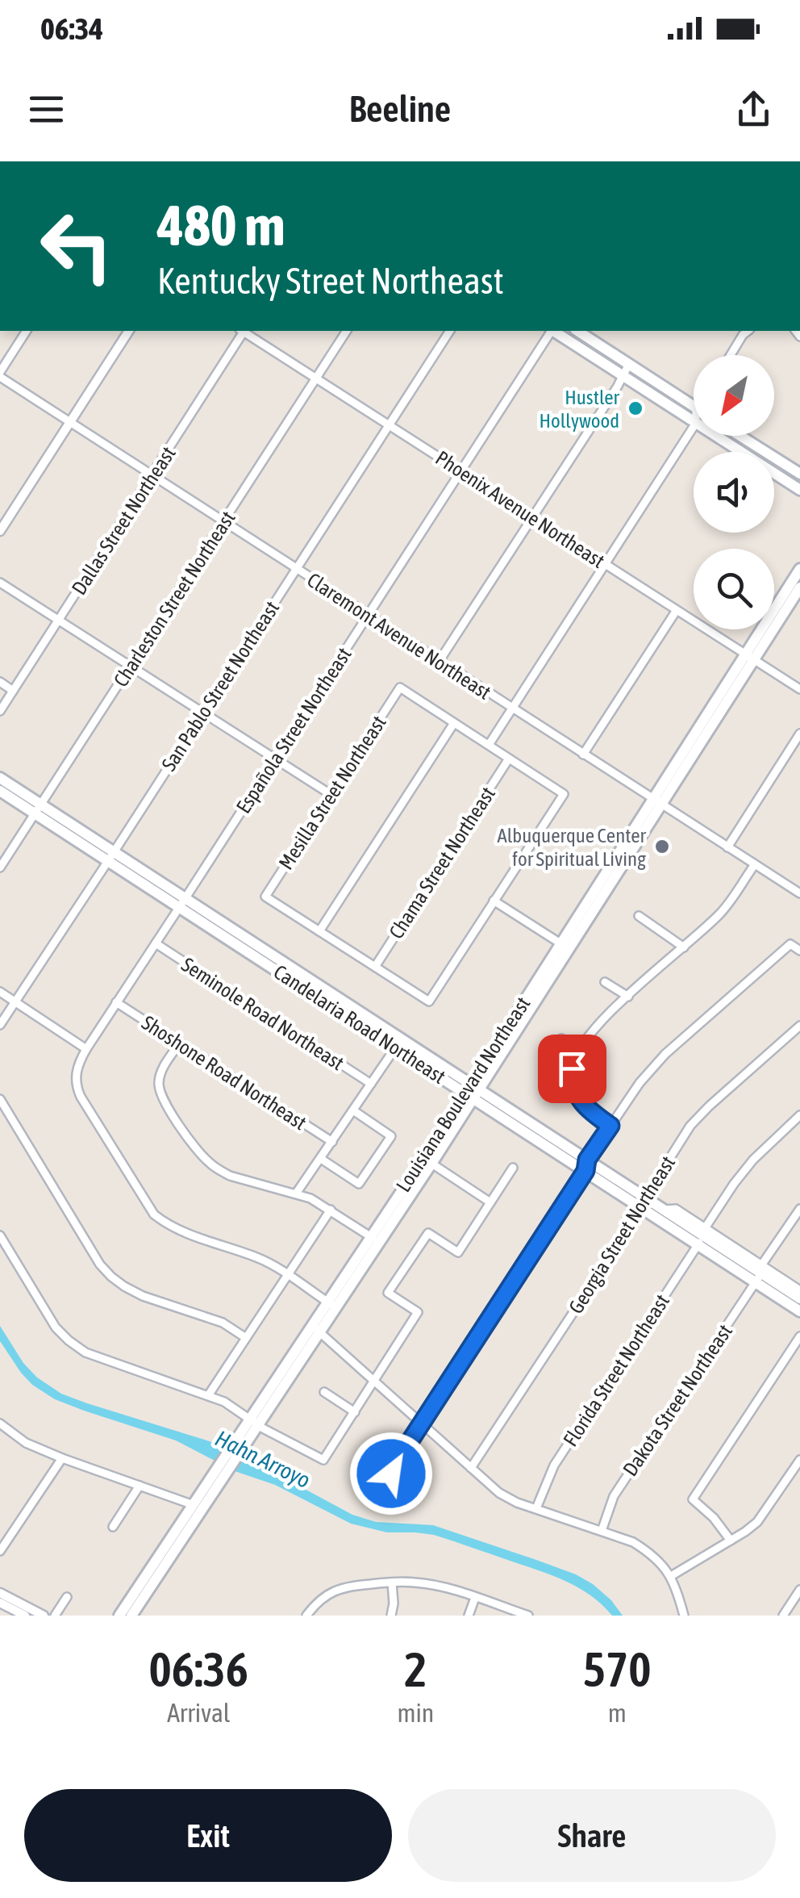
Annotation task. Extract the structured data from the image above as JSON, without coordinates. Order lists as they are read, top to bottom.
{
  "streets": {
    "main road": ["Candelaria Road Northeast", "Louisiana Boulevard Northeast"],
    "street": [
      "Phoenix Avenue Northeast",
      "Dallas Street Northeast",
      "Charleston Street Northeast",
      "Claremont Avenue Northeast",
      "San Pablo Street Northeast",
      "Española Street Northeast",
      "Mesilla Street Northeast",
      "Chama Street Northeast",
      "Seminole Road Northeast",
      "Shoshone Road Northeast",
      "Georgia Street Northeast",
      "Florida Street Northeast",
      "Dakota Street Northeast"
    ]
  },
  "crossings": [
    ["Phoenix Avenue Northeast", "Charleston Street Northeast"],
    ["Phoenix Avenue Northeast", "San Pablo Street Northeast"],
    ["Phoenix Avenue Northeast", "Española Street Northeast"],
    ["Phoenix Avenue Northeast", "Louisiana Boulevard Northeast"],
    ["Dallas Street Northeast", "Claremont Avenue Northeast"],
    ["Charleston Street Northeast", "Claremont Avenue Northeast"],
    ["Charleston Street Northeast", "Candelaria Road Northeast"],
    ["Claremont Avenue Northeast", "San Pablo Street Northeast"],
    ["Claremont Avenue Northeast", "Española Street Northeast"],
    ["Claremont Avenue Northeast", "Louisiana Boulevard Northeast"],
    ["San Pablo Street Northeast", "Candelaria Road Northeast"],
    ["Española Street Northeast", "Seminole Road Northeast"],
    ["Española Street Northeast", "Candelaria Road Northeast"],
    ["Española Street Northeast", "Shoshone Road Northeast"],
    ["Española Street Northeast", "Louisiana Boulevard Northeast"],
    ["Candelaria Road Northeast", "Louisiana Boulevard Northeast"],
    ["Candelaria Road Northeast", "Georgia Street Northeast"],
    ["Candelaria Road Northeast", "Florida Street Northeast"],
    ["Candelaria Road Northeast", "Dakota Street Northeast"]
  ],
  "water": ["Hahn Arroyo"],
  "places": ["Hustler Hollywood", "Albuquerque Center for Spiritual Living"],
  "north": "bottom left",
  "page": {
    "status": "06:34",
    "header": "Beeline",
    "turn": ["480 m", "Kentucky Street Northeast"],
    "eta": [
      "06:36",
      "Arrival",
      "2",
      "min",
      "570",
      "m"
    ],
    "buttons": ["Exit", "Share"]
  }
}
